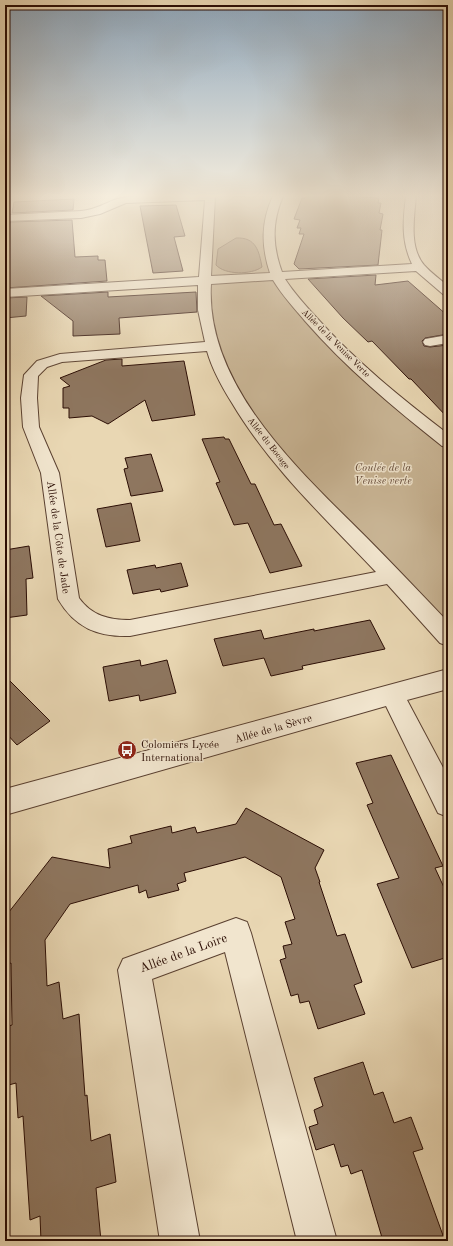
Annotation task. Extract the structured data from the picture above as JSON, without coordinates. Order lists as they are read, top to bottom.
{
  "streets": {
    "street": [
      "Allée de la Venise Verte",
      "Allée du Bocage",
      "Allée de la Côte de Jade",
      "Allée de la Sèvre",
      "Allée de la Loire"
    ]
  },
  "crossings": [
    ["Allée du Bocage", "Allée de la Côte de Jade"]
  ],
  "parks": ["Coulée de la Venise verte"],
  "places": {
    "bus stop": ["Colomiers Lycée International"]
  }
}
